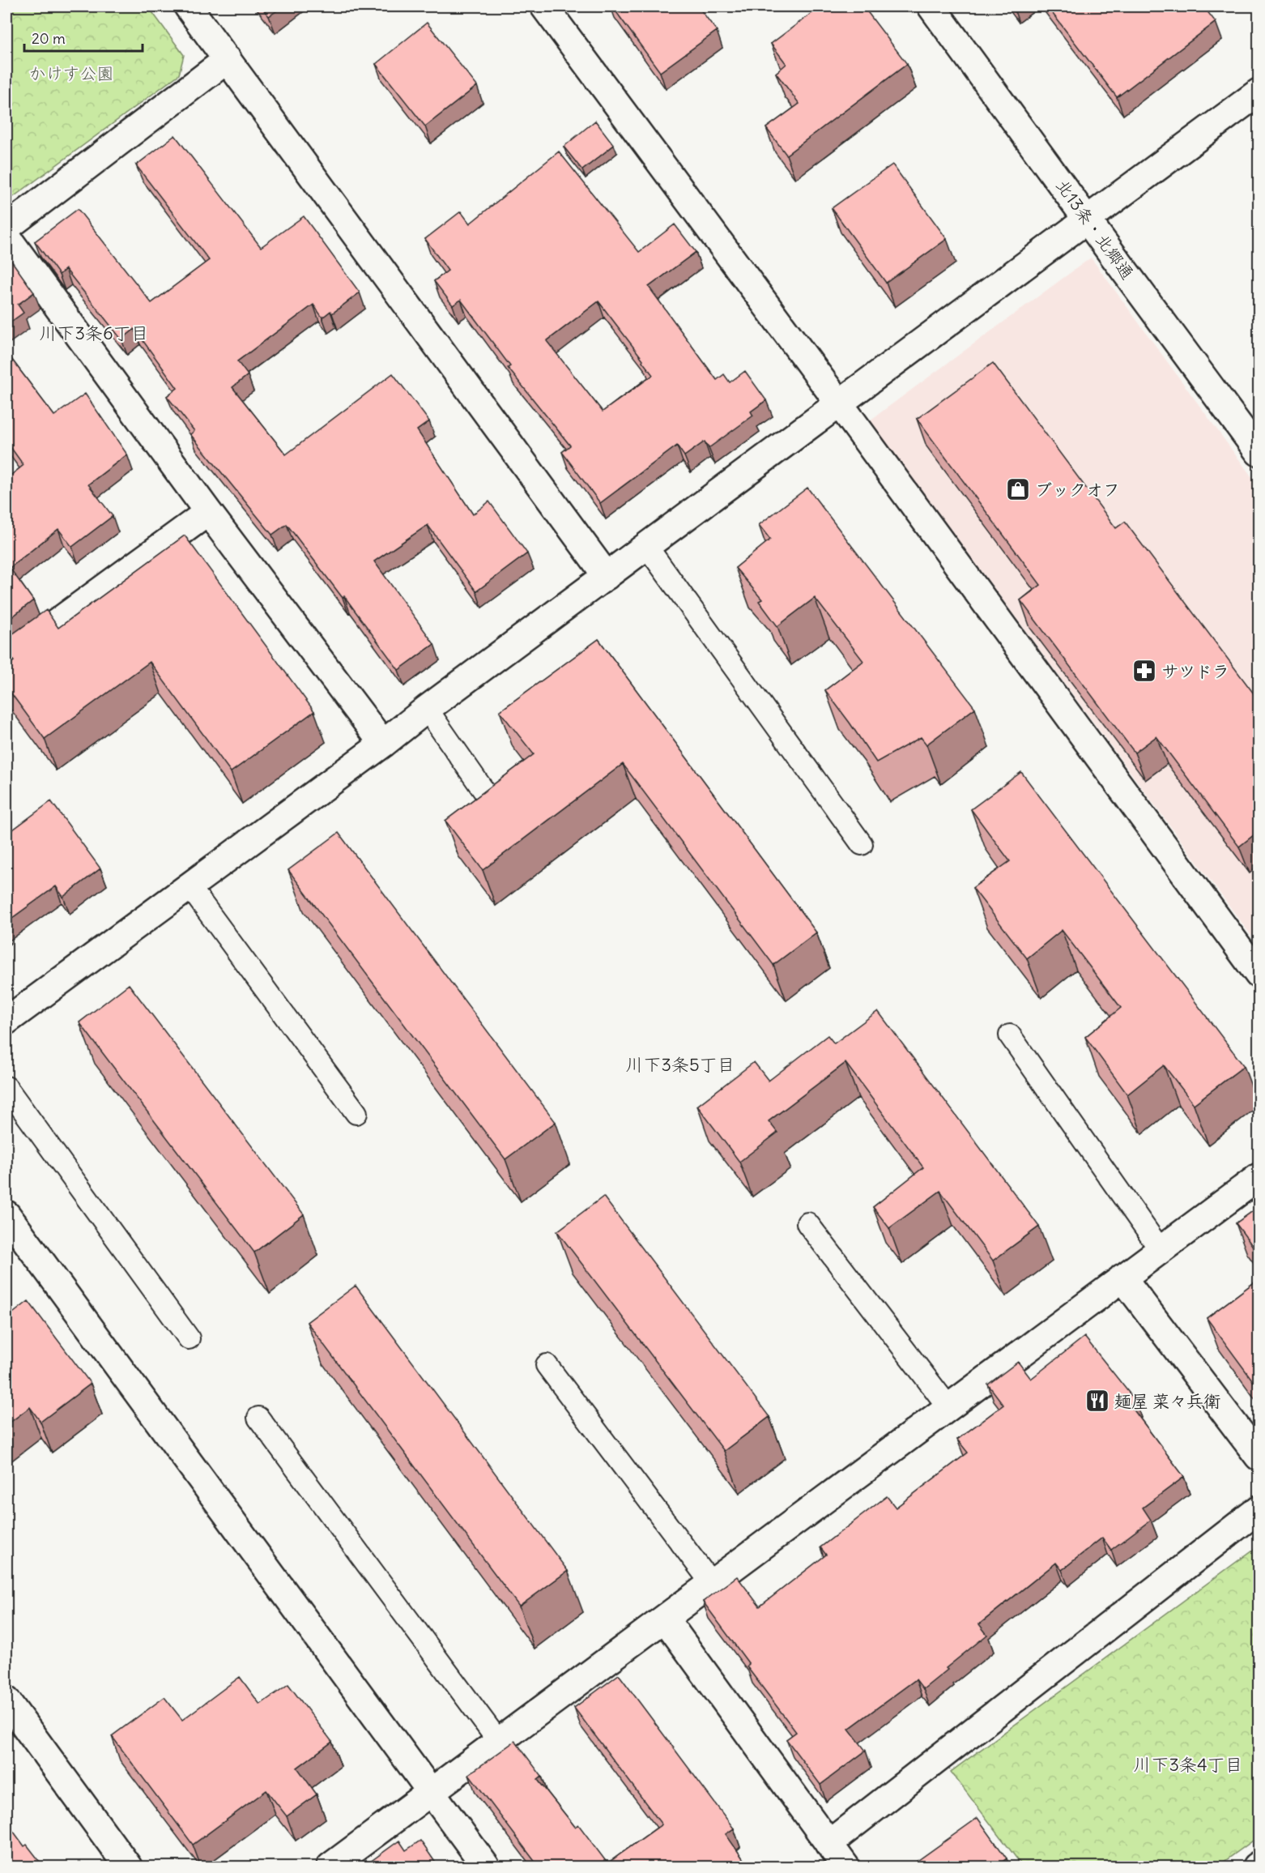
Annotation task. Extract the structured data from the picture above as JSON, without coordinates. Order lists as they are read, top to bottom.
{
  "streets": {
    "street": ["北13条・北郷通"]
  },
  "districts": ["川下3条6丁目", "川下3条5丁目", "川下3条4丁目"],
  "parks": ["かけす公園"],
  "places": {
    "shop": ["ブックオフ"],
    "pharmacy": ["サツドラ"],
    "restaurant": ["麺屋 菜々兵衛"]
  },
  "scale_bar": "20 m"
}
